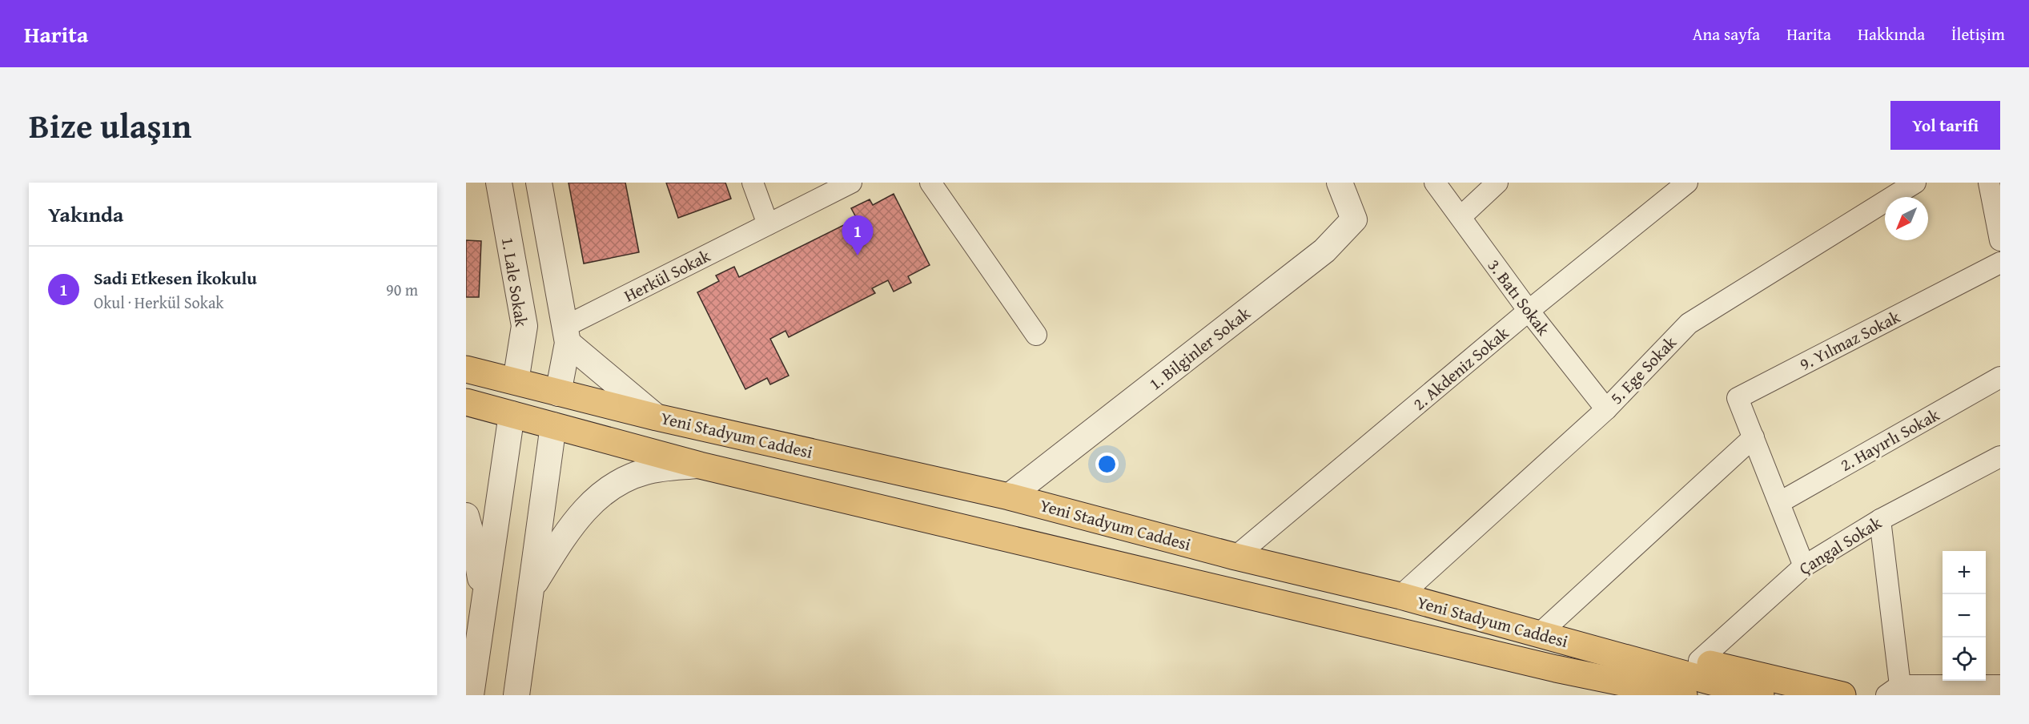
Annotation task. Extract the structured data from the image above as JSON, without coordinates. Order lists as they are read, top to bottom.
{
  "streets": {
    "main road": ["Yeni Stadyum Caddesi"],
    "street": [
      "Herkül Sokak",
      "1. Lale Sokak",
      "3. Batı Sokak",
      "9. Yılmaz Sokak",
      "1. Bilginler Sokak",
      "2. Akdeniz Sokak",
      "5. Ege Sokak",
      "2. Hayırlı Sokak",
      "Çangal Sokak"
    ]
  },
  "crossings": [
    ["1. Lale Sokak", "Yeni Stadyum Caddesi"],
    ["3. Batı Sokak", "2. Akdeniz Sokak"],
    ["3. Batı Sokak", "5. Ege Sokak"],
    ["9. Yılmaz Sokak", "2. Hayırlı Sokak"],
    ["9. Yılmaz Sokak", "Çangal Sokak"],
    ["1. Bilginler Sokak", "Yeni Stadyum Caddesi"],
    ["2. Akdeniz Sokak", "Yeni Stadyum Caddesi"],
    ["5. Ege Sokak", "Yeni Stadyum Caddesi"]
  ],
  "north": "bottom left",
  "page": {
    "header": "Harita",
    "nav": [
      "Ana sayfa",
      "Harita",
      "Hakkında",
      "İletişim"
    ],
    "title": "Bize ulaşın",
    "buttons": "Yol tarifi",
    "heading": "Yakında",
    "pins": "1",
    "list": [
      {
        "mark": "1",
        "name": "Sadi Etkesen İkokulu",
        "note": "Okul · Herkül Sokak",
        "value": "90 m"
      }
    ],
    "map_buttons": ["+", "−"]
  }
}
